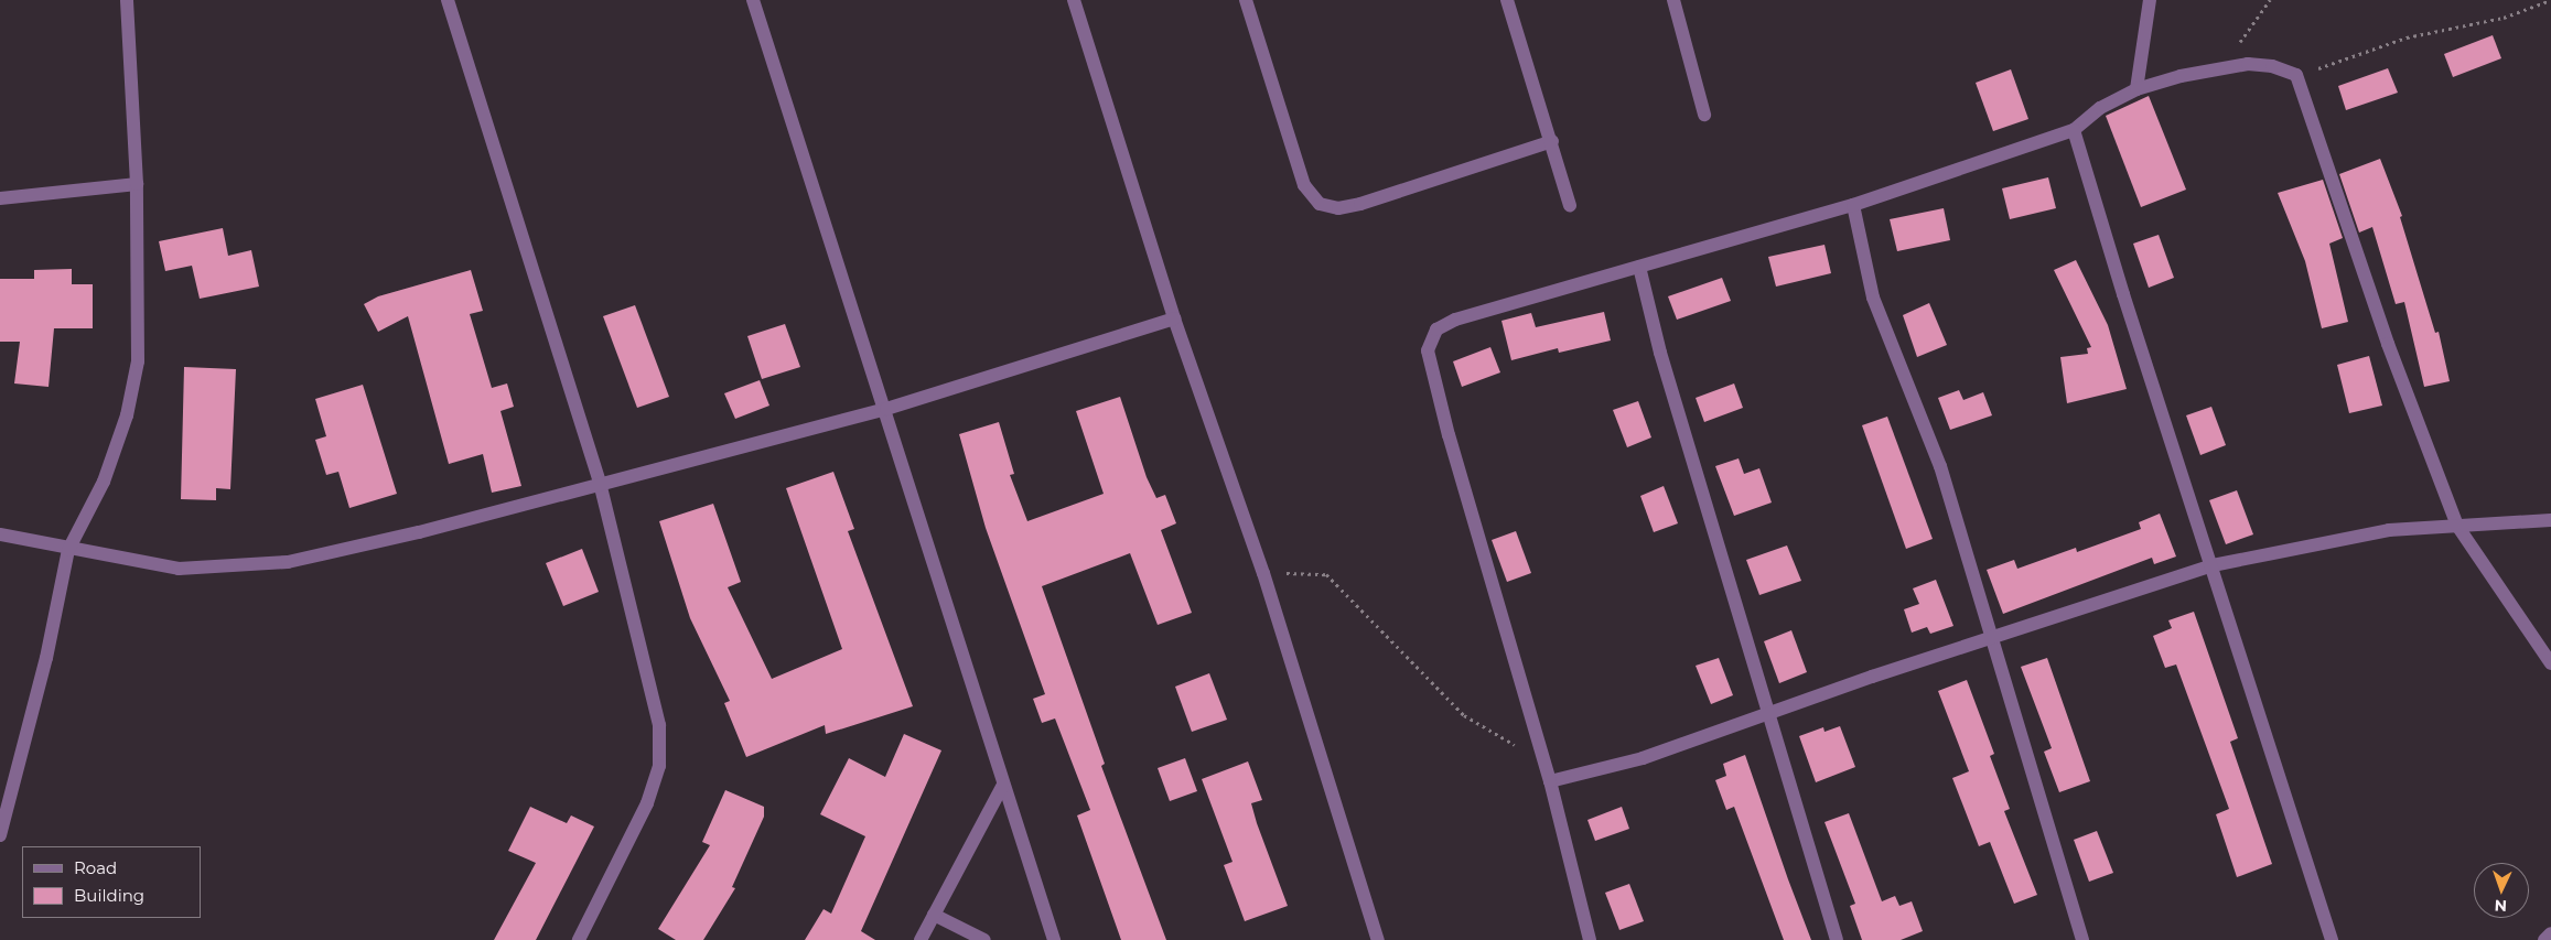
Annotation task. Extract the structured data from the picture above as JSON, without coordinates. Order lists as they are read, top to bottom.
{
  "legend": ["Road", "Building"],
  "north": "bottom"
}
